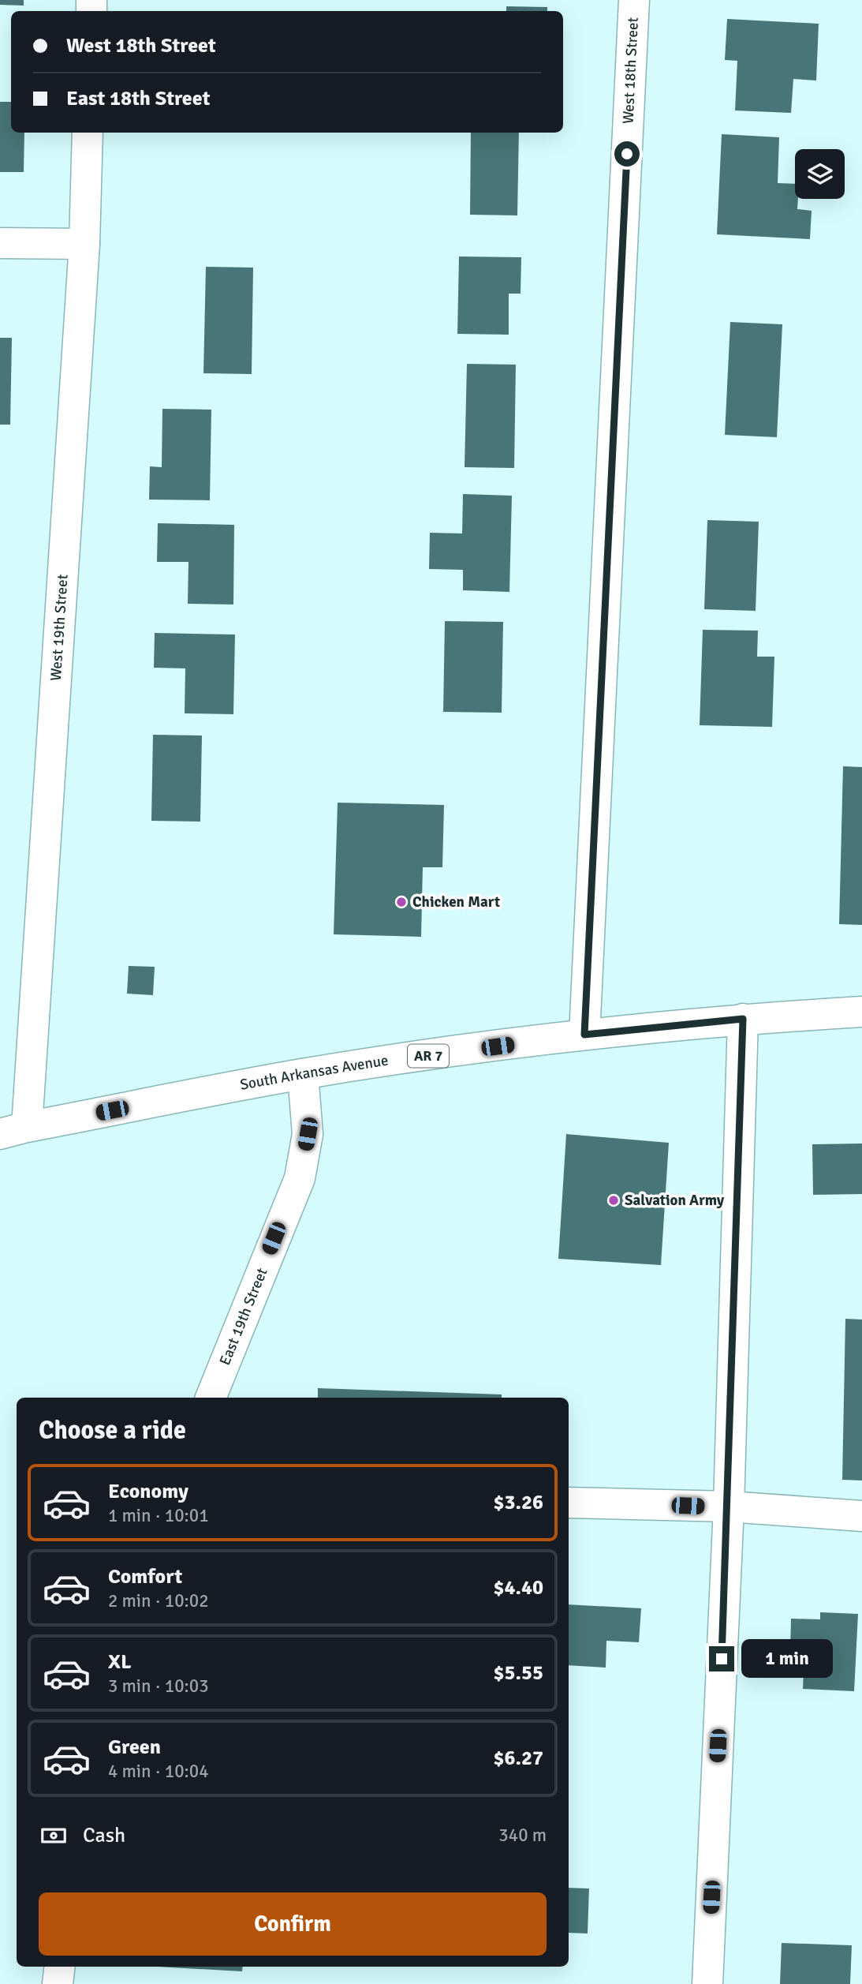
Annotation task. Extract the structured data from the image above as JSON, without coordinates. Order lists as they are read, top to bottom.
{
  "streets": {
    "main road": [
      "West 18th Street",
      "West 19th Street",
      "AR 7",
      "South Arkansas Avenue",
      "East 19th Street"
    ]
  },
  "crossings": [
    ["West 18th Street", "South Arkansas Avenue"],
    ["West 19th Street", "South Arkansas Avenue"],
    ["South Arkansas Avenue", "East 19th Street"]
  ],
  "places": ["Chicken Mart", "Salvation Army"],
  "page": {
    "banner": ["West 18th Street", "East 18th Street"],
    "heading": "Choose a ride",
    "list": [
      {
        "name": "Economy",
        "note": "1 min · 10:01",
        "value": "$3.26"
      },
      {
        "name": "Comfort",
        "note": "2 min · 10:02",
        "value": "$4.40"
      },
      {
        "name": "XL",
        "note": "3 min · 10:03",
        "value": "$5.55"
      },
      {
        "name": "Green",
        "note": "4 min · 10:04",
        "value": "$6.27"
      }
    ],
    "bubble": "1 min",
    "pay": ["Cash", "340 m"],
    "buttons": "Confirm"
  }
}
